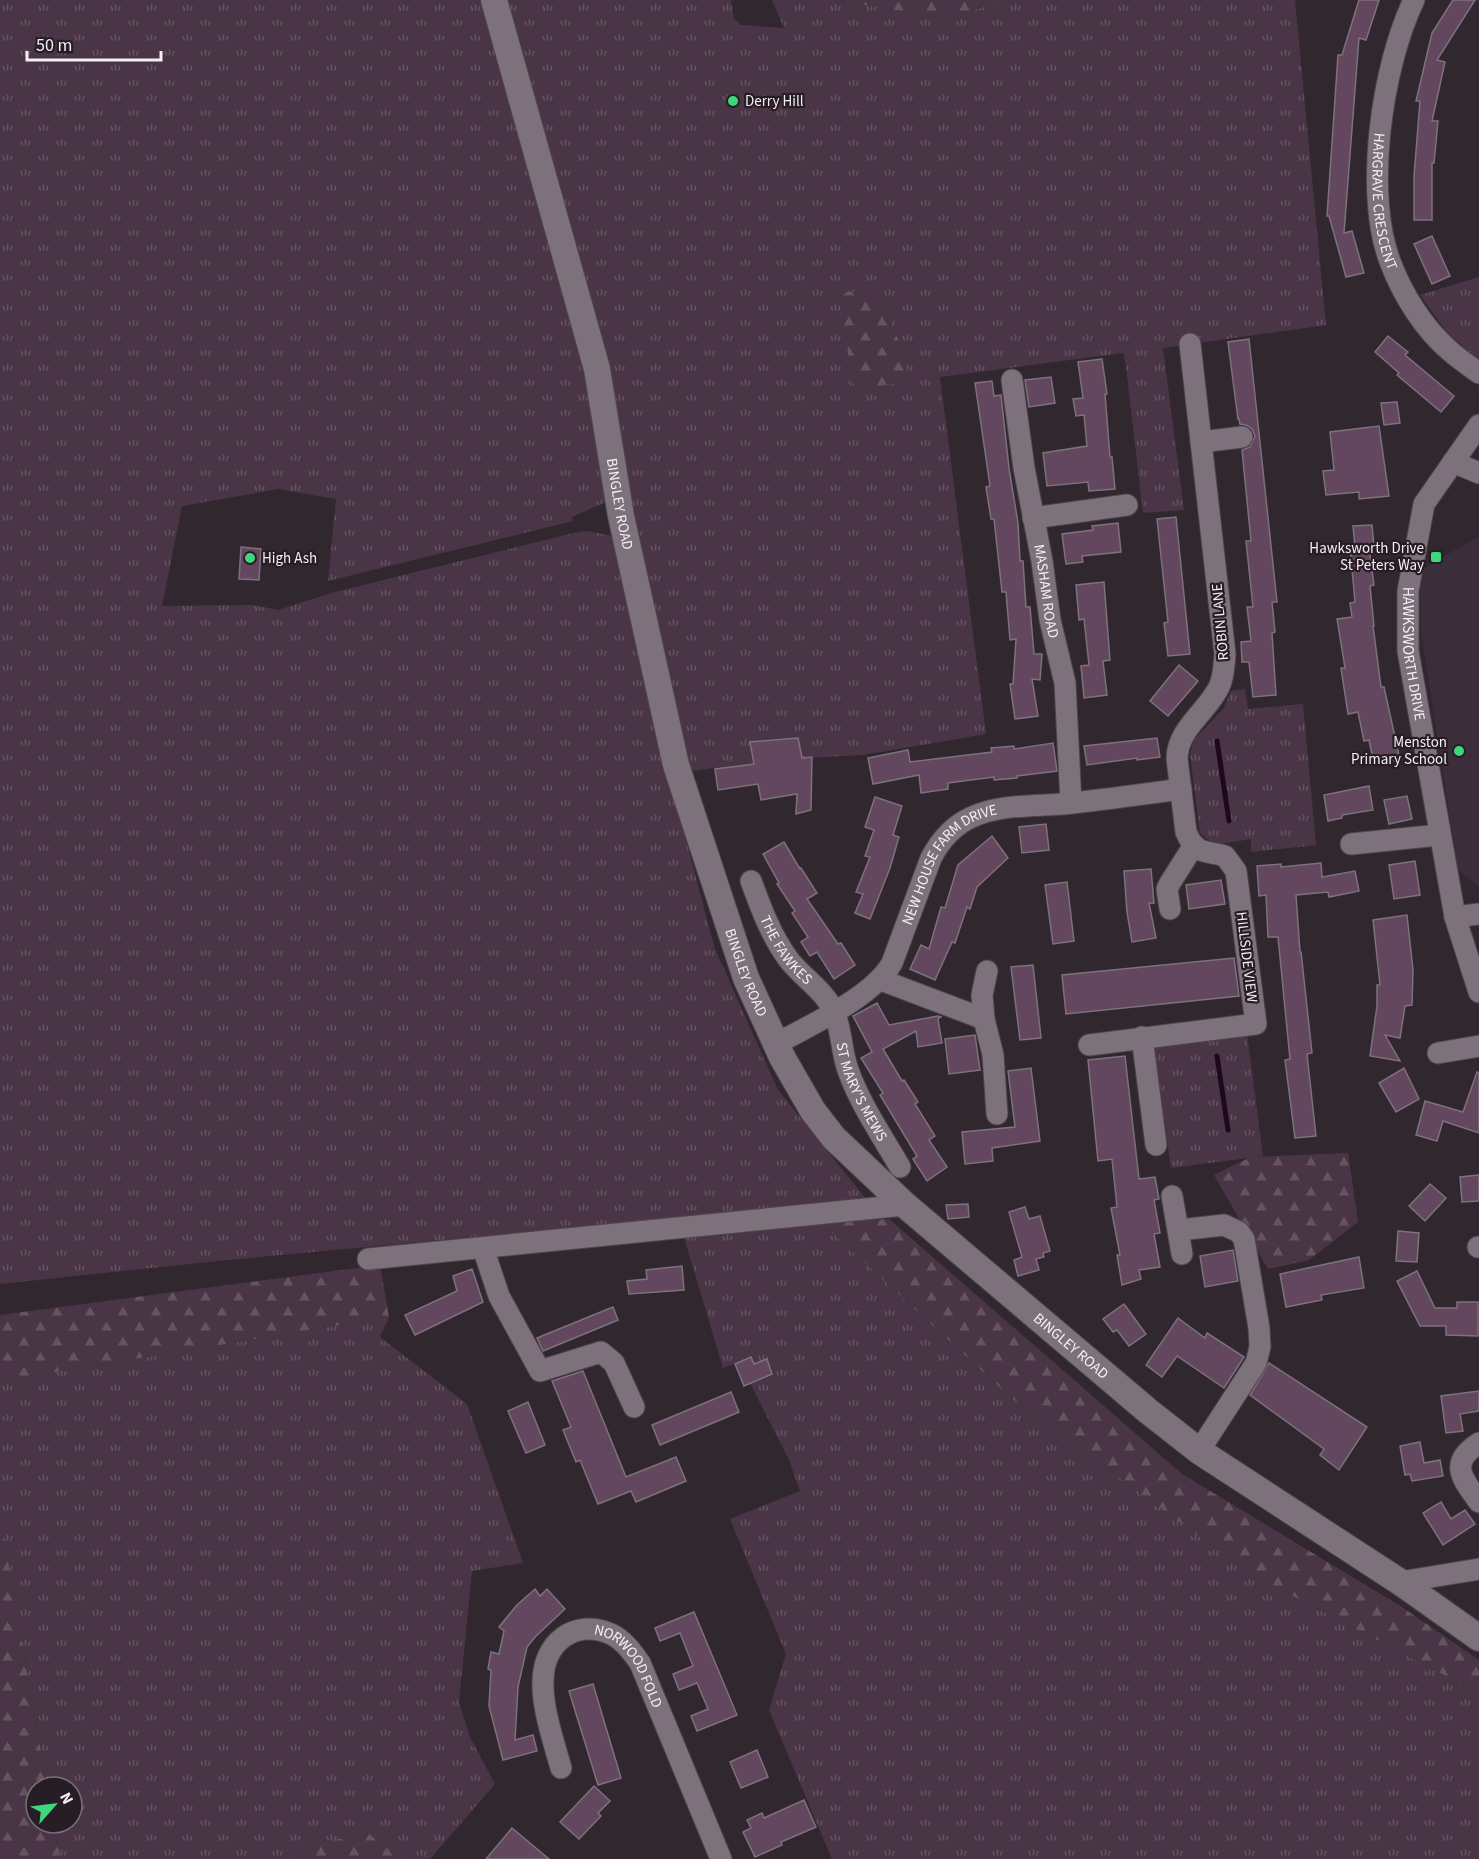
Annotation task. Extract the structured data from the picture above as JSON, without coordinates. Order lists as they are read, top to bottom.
{
  "streets": {
    "street": [
      "HARGRAVE CRESCENT",
      "BINGLEY ROAD",
      "MASHAM ROAD",
      "ROBIN LANE",
      "HAWKSWORTH DRIVE",
      "NEW HOUSE FARM DRIVE",
      "THE FAWKES",
      "HILLSIDE VIEW",
      "ST MARY'S MEWS",
      "NORWOOD FOLD"
    ]
  },
  "crossings": [
    ["BINGLEY ROAD", "NEW HOUSE FARM DRIVE"],
    ["MASHAM ROAD", "NEW HOUSE FARM DRIVE"],
    ["ROBIN LANE", "NEW HOUSE FARM DRIVE"],
    ["NEW HOUSE FARM DRIVE", "THE FAWKES"],
    ["NEW HOUSE FARM DRIVE", "ST MARY'S MEWS"],
    ["THE FAWKES", "ST MARY'S MEWS"]
  ],
  "places": {
    "other": ["Derry Hill", "High Ash", "Menston Primary School"],
    "transit": ["Hawksworth Drive St Peters Way"]
  },
  "scale_bar": "50 m",
  "north": "top right"
}
